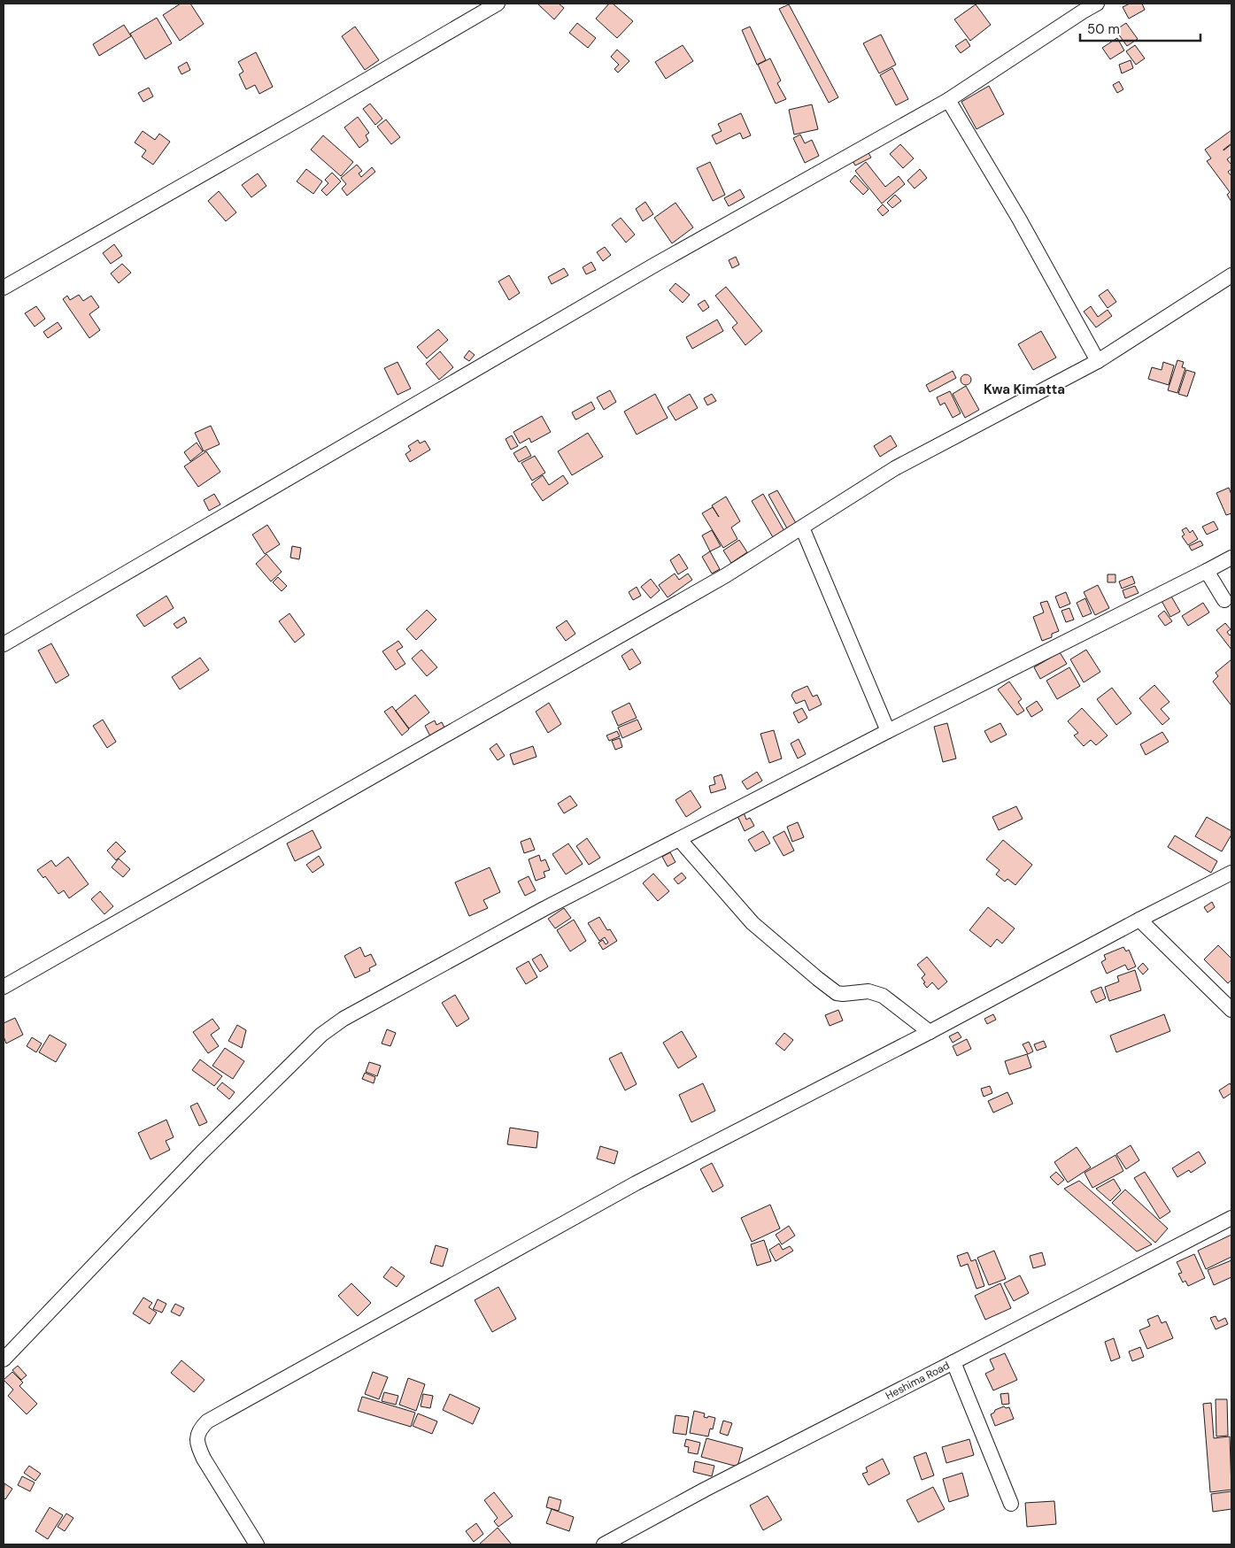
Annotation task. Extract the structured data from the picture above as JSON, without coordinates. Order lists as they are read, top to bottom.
{
  "streets": {
    "street": ["Heshima Road"]
  },
  "districts": ["Kwa Kimatta"],
  "scale_bar": "50 m"
}
